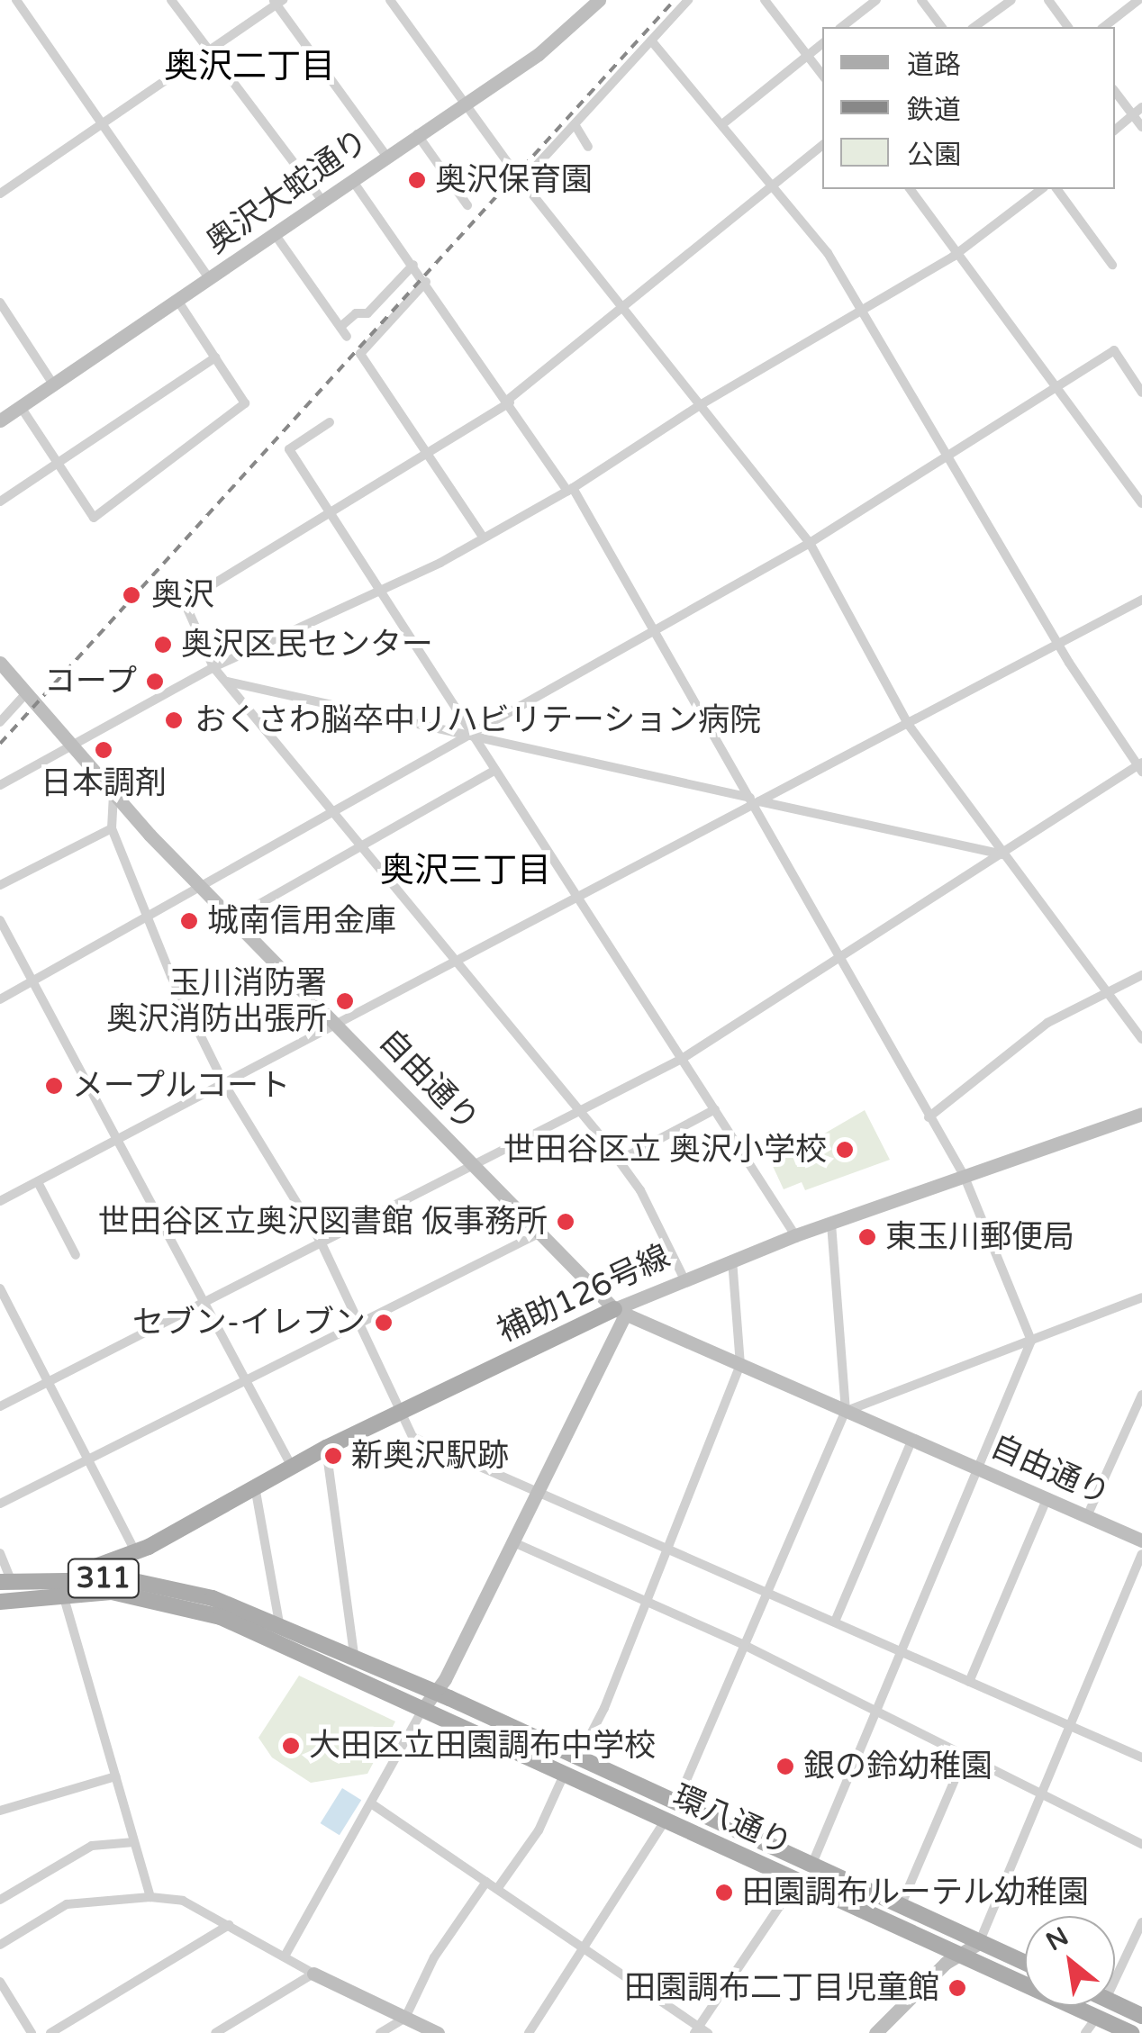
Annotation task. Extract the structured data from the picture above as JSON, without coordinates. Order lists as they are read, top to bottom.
{
  "streets": {
    "main road": ["補助126号線", "311", "環八通り"],
    "street": ["奥沢大蛇通り", "自由通り"]
  },
  "crossings": [
    ["自由通り", "補助126号線"],
    ["補助126号線", "環八通り"]
  ],
  "districts": ["奥沢二丁目", "奥沢三丁目"],
  "places": [
    "奥沢保育園",
    "奥沢",
    "奥沢区民センター",
    "コープ",
    "おくさわ脳卒中リハビリテーション病院",
    "日本調剤",
    "城南信用金庫",
    "玉川消防署 奥沢消防出張所",
    "メープルコート",
    "世田谷区立 奥沢小学校",
    "世田谷区立奥沢図書館 仮事務所",
    "東玉川郵便局",
    "セブン-イレブン",
    "新奥沢駅跡",
    "大田区立田園調布中学校",
    "銀の鈴幼稚園",
    "田園調布ルーテル幼稚園",
    "田園調布二丁目児童館"
  ],
  "legend": ["道路", "鉄道", "公園"],
  "north": "top left"
}
